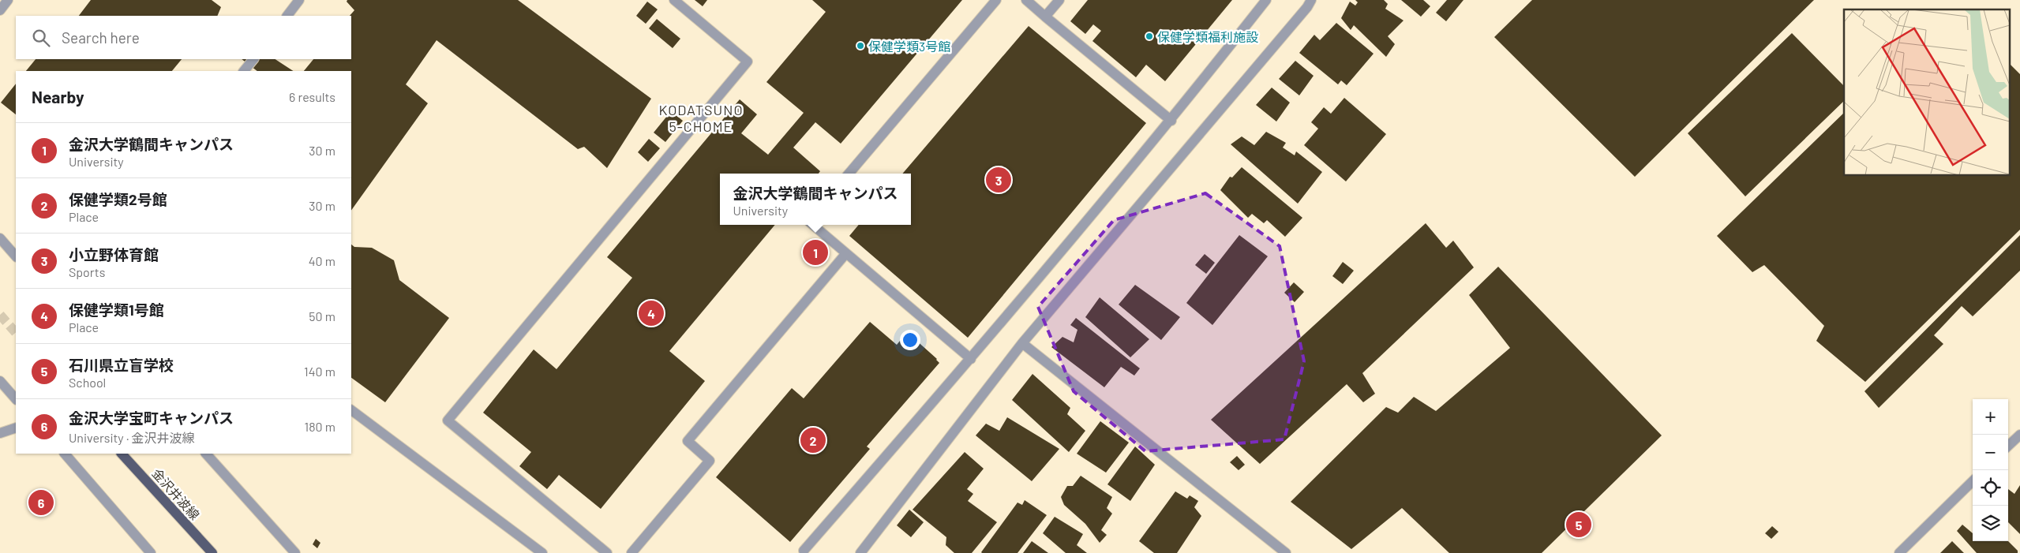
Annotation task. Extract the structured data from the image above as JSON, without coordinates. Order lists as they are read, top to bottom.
{
  "streets": {
    "main road": ["金沢井波線"]
  },
  "districts": ["KODATSUNO 5-CHOME"],
  "places": ["保健学類福利施設", "保健学類3号館"],
  "page": {
    "search": "Search here",
    "heading": ["Nearby", "6 results"],
    "list": [
      {
        "mark": "1",
        "name": "金沢大学鶴間キャンパス",
        "note": "University",
        "value": "30 m"
      },
      {
        "mark": "2",
        "name": "保健学類2号館",
        "note": "Place",
        "value": "30 m"
      },
      {
        "mark": "3",
        "name": "小立野体育館",
        "note": "Sports",
        "value": "40 m"
      },
      {
        "mark": "4",
        "name": "保健学類1号館",
        "note": "Place",
        "value": "50 m"
      },
      {
        "mark": "5",
        "name": "石川県立盲学校",
        "note": "School",
        "value": "140 m"
      },
      {
        "mark": "6",
        "name": "金沢大学宝町キャンパス",
        "note": "University · 金沢井波線",
        "value": "180 m"
      }
    ],
    "pins": [
      "3",
      "1",
      "4",
      "2",
      "6",
      "5"
    ],
    "popup": ["金沢大学鶴間キャンパス", "University"],
    "map_buttons": ["+", "−"]
  }
}
